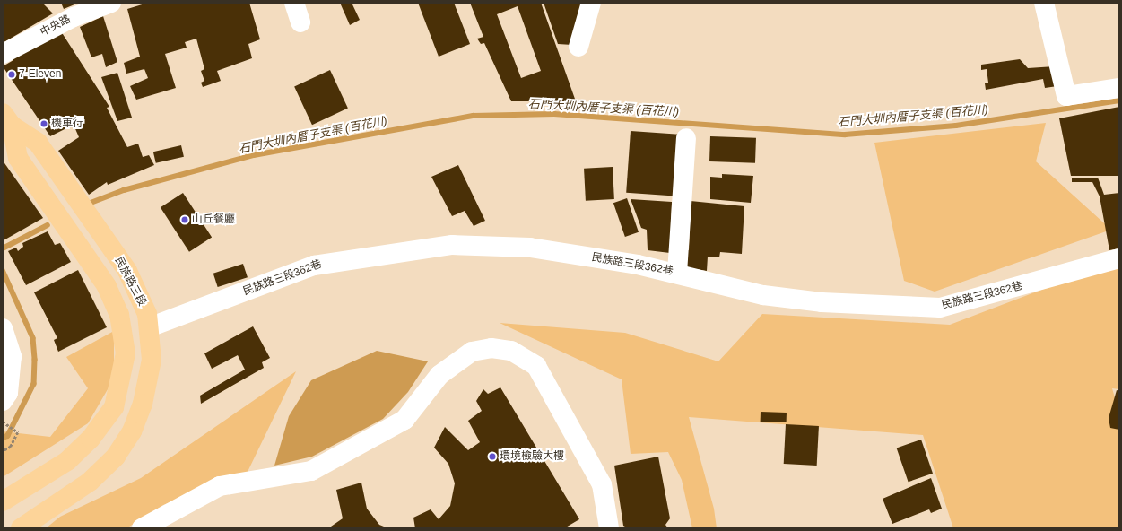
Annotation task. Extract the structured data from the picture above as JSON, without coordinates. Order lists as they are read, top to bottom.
{
  "streets": {
    "main road": ["民族路三段"],
    "street": ["中央路", "民族路三段362巷"]
  },
  "crossings": [
    ["民族路三段362巷", "民族路三段"]
  ],
  "water": ["石門大圳內厝子支渠 (百花川)"],
  "places": [
    "7-Eleven",
    "機車行",
    "山丘餐廳",
    "環境檢驗大樓"
  ]
}
